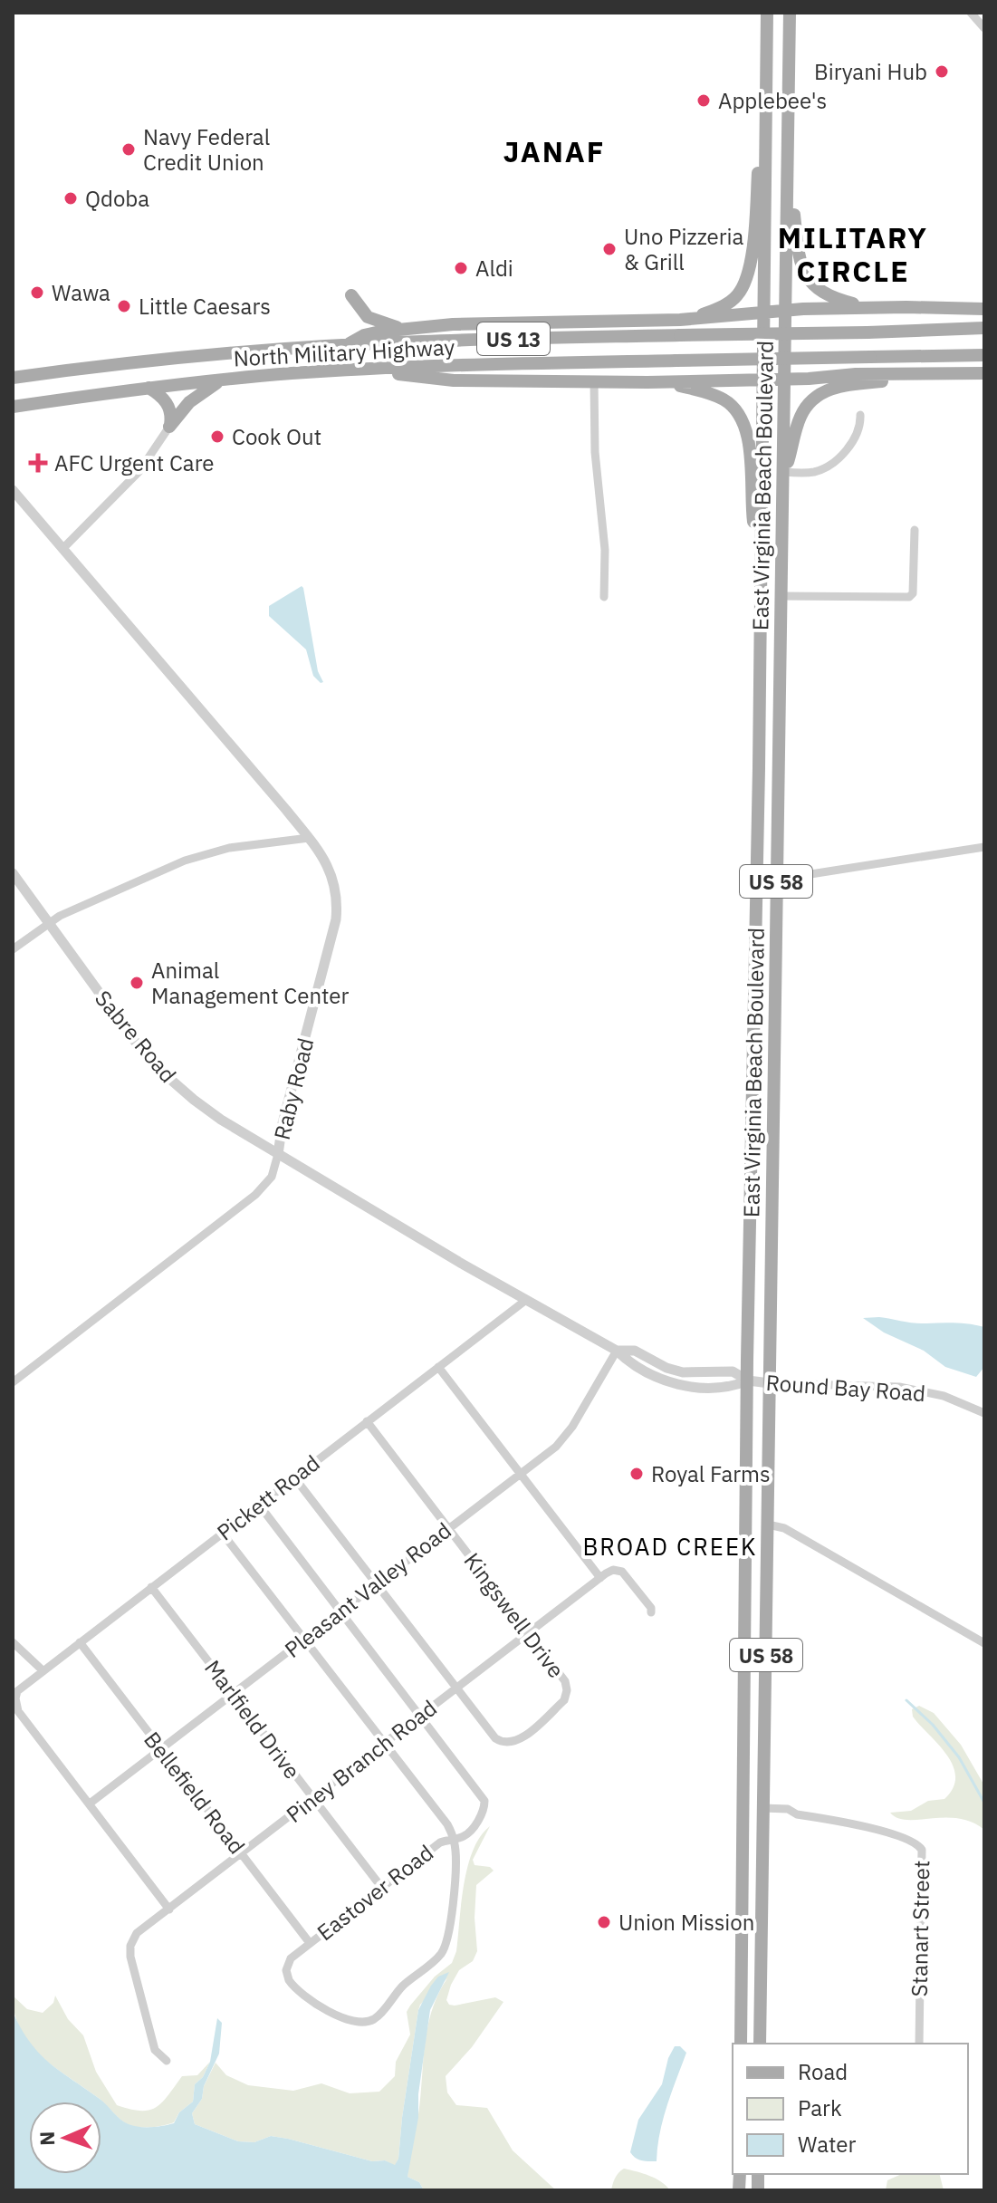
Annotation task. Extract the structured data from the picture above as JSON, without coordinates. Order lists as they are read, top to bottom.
{
  "streets": {
    "main road": [
      "US 13",
      "North Military Highway",
      "East Virginia Beach Boulevard",
      "US 58"
    ],
    "street": [
      "Sabre Road",
      "Raby Road",
      "Round Bay Road",
      "Pickett Road",
      "Pleasant Valley Road",
      "Kingswell Drive",
      "Marlfield Drive",
      "Piney Branch Road",
      "Bellefield Road",
      "Eastover Road",
      "Stanart Street"
    ]
  },
  "crossings": [
    ["East Virginia Beach Boulevard", "Raby Road"],
    ["East Virginia Beach Boulevard", "Round Bay Road"],
    ["East Virginia Beach Boulevard", "Stanart Street"],
    ["Sabre Road", "Raby Road"],
    ["Raby Road", "Round Bay Road"],
    ["Raby Road", "Pickett Road"],
    ["Raby Road", "Pleasant Valley Road"],
    ["Pickett Road", "Pleasant Valley Road"],
    ["Pickett Road", "Kingswell Drive"],
    ["Pickett Road", "Marlfield Drive"],
    ["Pickett Road", "Bellefield Road"],
    ["Pleasant Valley Road", "Kingswell Drive"],
    ["Pleasant Valley Road", "Marlfield Drive"],
    ["Pleasant Valley Road", "Bellefield Road"],
    ["Kingswell Drive", "Piney Branch Road"],
    ["Marlfield Drive", "Piney Branch Road"],
    ["Marlfield Drive", "Eastover Road"],
    ["Piney Branch Road", "Bellefield Road"],
    ["Piney Branch Road", "Eastover Road"],
    ["Bellefield Road", "Eastover Road"]
  ],
  "districts": ["JANAF", "MILITARY CIRCLE", "BROAD CREEK"],
  "places": {
    "other": [
      "Biryani Hub",
      "Applebee's",
      "Navy Federal Credit Union",
      "Qdoba",
      "Uno Pizzeria & Grill",
      "Aldi",
      "Wawa",
      "Little Caesars",
      "Cook Out",
      "Animal Management Center",
      "Royal Farms",
      "Union Mission"
    ],
    "health": ["AFC Urgent Care"]
  },
  "legend": ["Road", "Park", "Water"],
  "north": "left"
}
